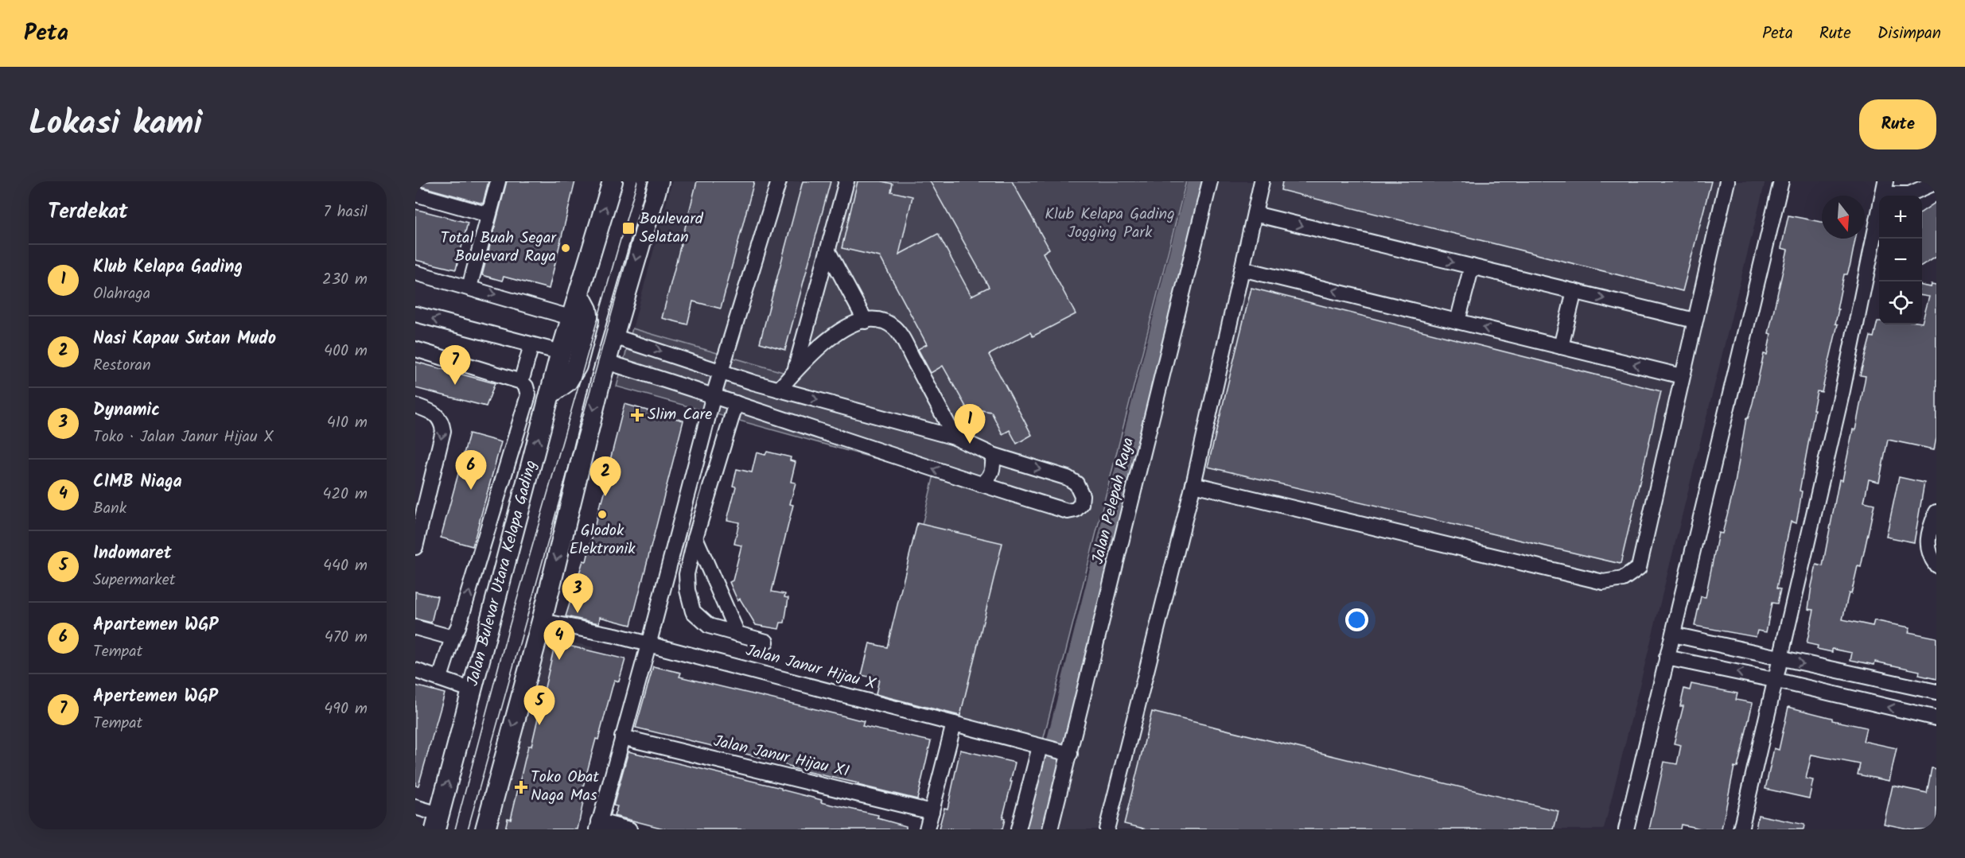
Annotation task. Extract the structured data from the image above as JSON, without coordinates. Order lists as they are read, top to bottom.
{
  "streets": {
    "main road": ["Jalan Bulevar Utara Kelapa Gading"],
    "street": ["Jalan Pelepah Raya", "Jalan Janur Hijau X", "Jalan Janur Hijau XI"]
  },
  "crossings": [
    ["Jalan Pelepah Raya", "Jalan Janur Hijau X"]
  ],
  "parks": ["Klub Kelapa Gading Jogging Park"],
  "places": {
    "transit": ["Boulevard Selatan"],
    "other": ["Total Buah Segar Boulevard Raya", "Glodok Elektronik"],
    "health": ["Slim Care", "Toko Obat Naga Mas"]
  },
  "north": "bottom",
  "page": {
    "header": "Peta",
    "nav": ["Peta", "Rute", "Disimpan"],
    "title": "Lokasi kami",
    "buttons": "Rute",
    "heading": ["Terdekat", "7 hasil"],
    "map_buttons": ["+", "−"],
    "list": [
      {
        "mark": "1",
        "name": "Klub Kelapa Gading",
        "note": "Olahraga",
        "value": "230 m"
      },
      {
        "mark": "2",
        "name": "Nasi Kapau Sutan Mudo",
        "note": "Restoran",
        "value": "400 m"
      },
      {
        "mark": "3",
        "name": "Dynamic",
        "note": "Toko · Jalan Janur Hijau X",
        "value": "410 m"
      },
      {
        "mark": "4",
        "name": "CIMB Niaga",
        "note": "Bank",
        "value": "420 m"
      },
      {
        "mark": "5",
        "name": "Indomaret",
        "note": "Supermarket",
        "value": "440 m"
      },
      {
        "mark": "6",
        "name": "Apartemen WGP",
        "note": "Tempat",
        "value": "470 m"
      },
      {
        "mark": "7",
        "name": "Apertemen WGP",
        "note": "Tempat",
        "value": "490 m"
      }
    ],
    "pins": [
      "7",
      "1",
      "6",
      "2",
      "3",
      "4",
      "5"
    ]
  }
}
